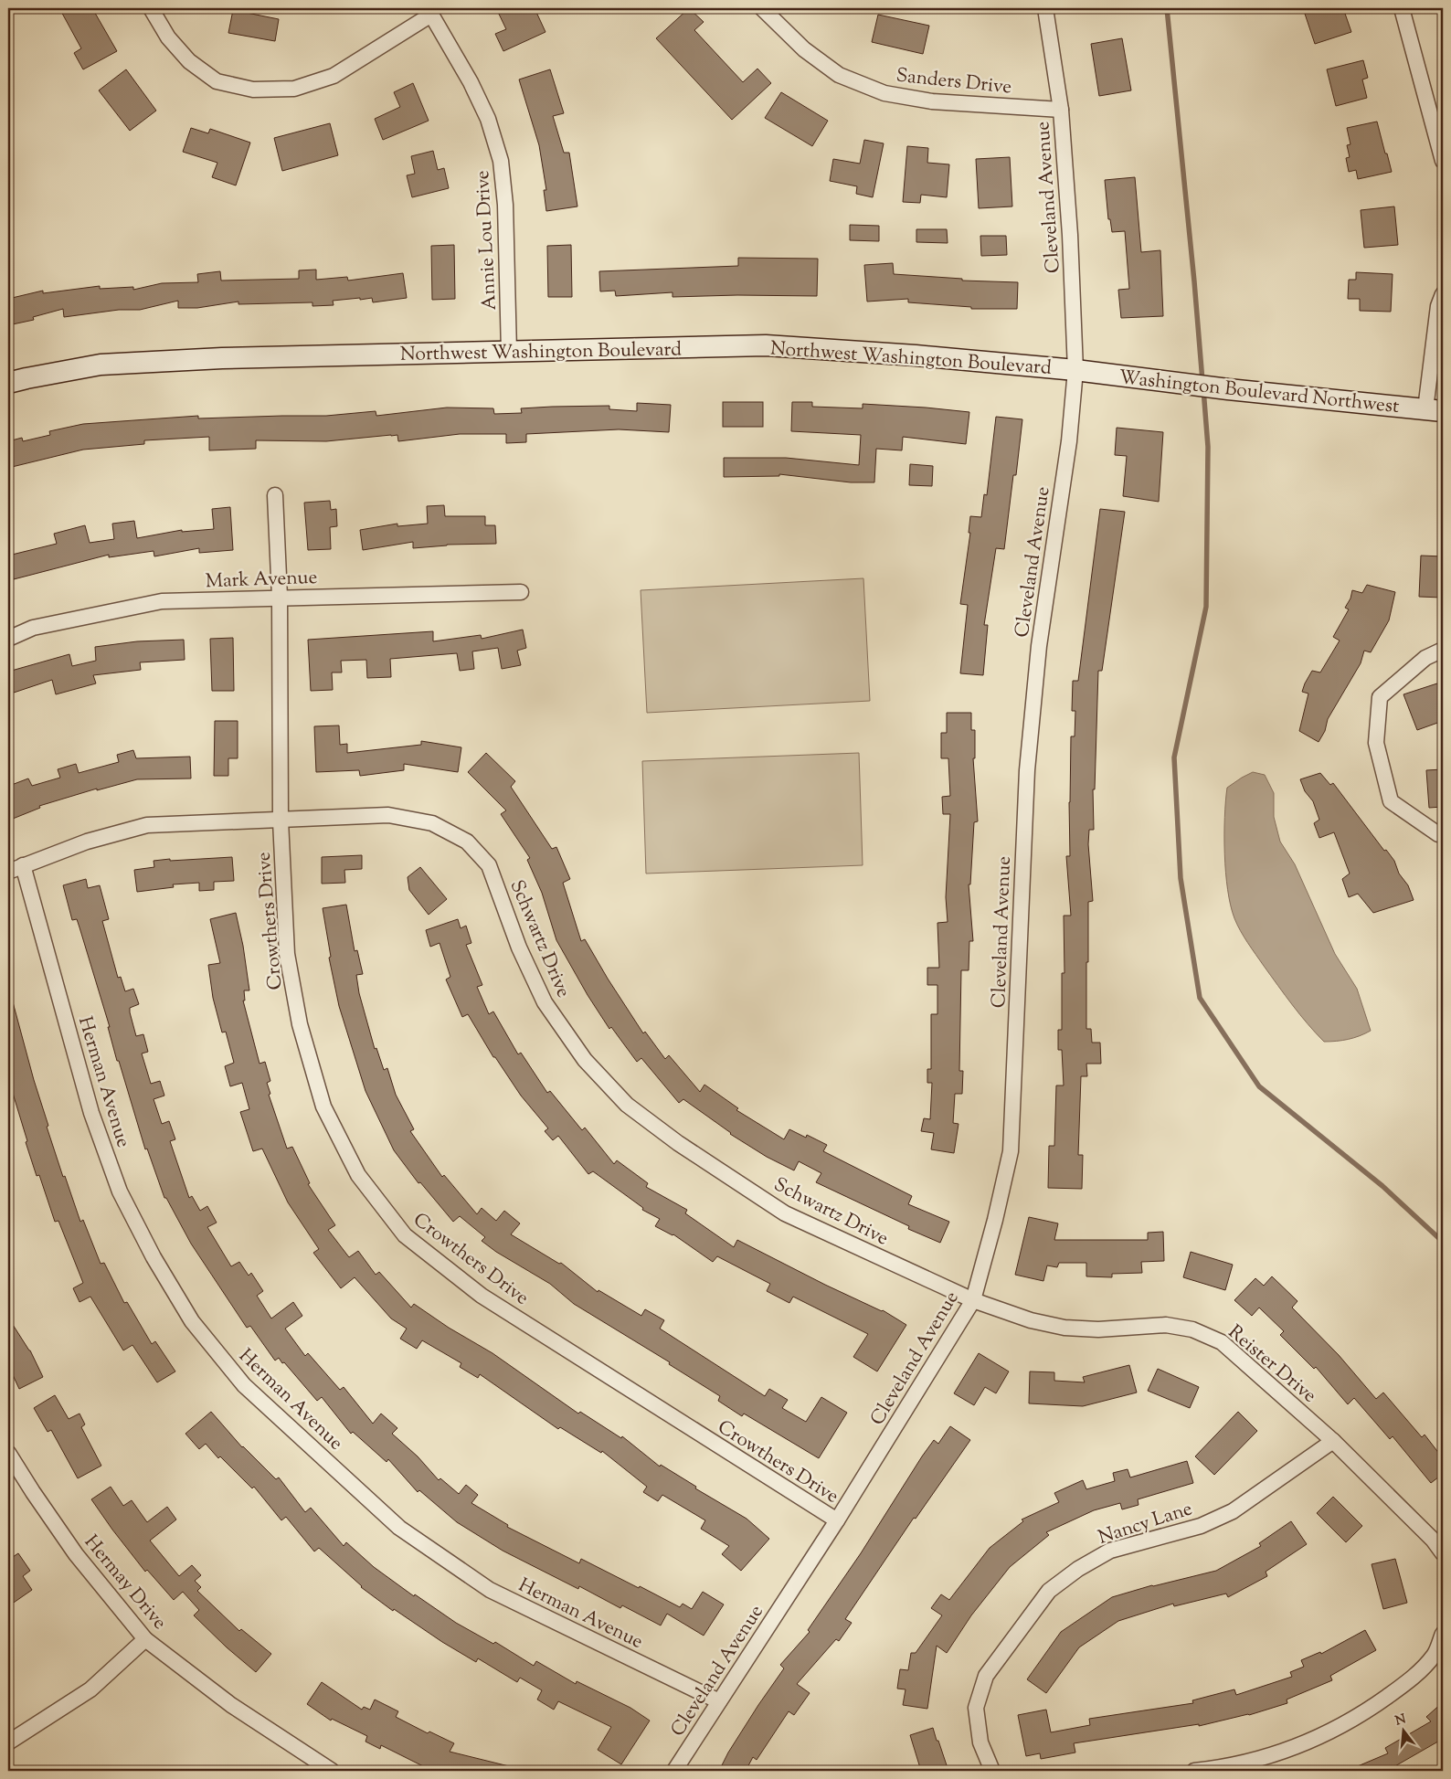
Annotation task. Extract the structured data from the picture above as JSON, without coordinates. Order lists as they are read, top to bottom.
{
  "streets": {
    "main road": ["Northwest Washington Boulevard", "Washington Boulevard Northwest"],
    "street": [
      "Sanders Drive",
      "Cleveland Avenue",
      "Annie Lou Drive",
      "Mark Avenue",
      "Crowthers Drive",
      "Schwartz Drive",
      "Herman Avenue",
      "Reister Drive",
      "Nancy Lane",
      "Hermay Drive"
    ]
  },
  "crossings": [
    ["Sanders Drive", "Cleveland Avenue"],
    ["Cleveland Avenue", "Northwest Washington Boulevard"],
    ["Cleveland Avenue", "Washington Boulevard Northwest"],
    ["Cleveland Avenue", "Crowthers Drive"],
    ["Cleveland Avenue", "Schwartz Drive"],
    ["Cleveland Avenue", "Herman Avenue"],
    ["Cleveland Avenue", "Reister Drive"],
    ["Annie Lou Drive", "Northwest Washington Boulevard"],
    ["Northwest Washington Boulevard", "Washington Boulevard Northwest"],
    ["Mark Avenue", "Crowthers Drive"],
    ["Crowthers Drive", "Schwartz Drive"],
    ["Schwartz Drive", "Herman Avenue"],
    ["Schwartz Drive", "Reister Drive"],
    ["Reister Drive", "Nancy Lane"]
  ],
  "north": "top"
}
